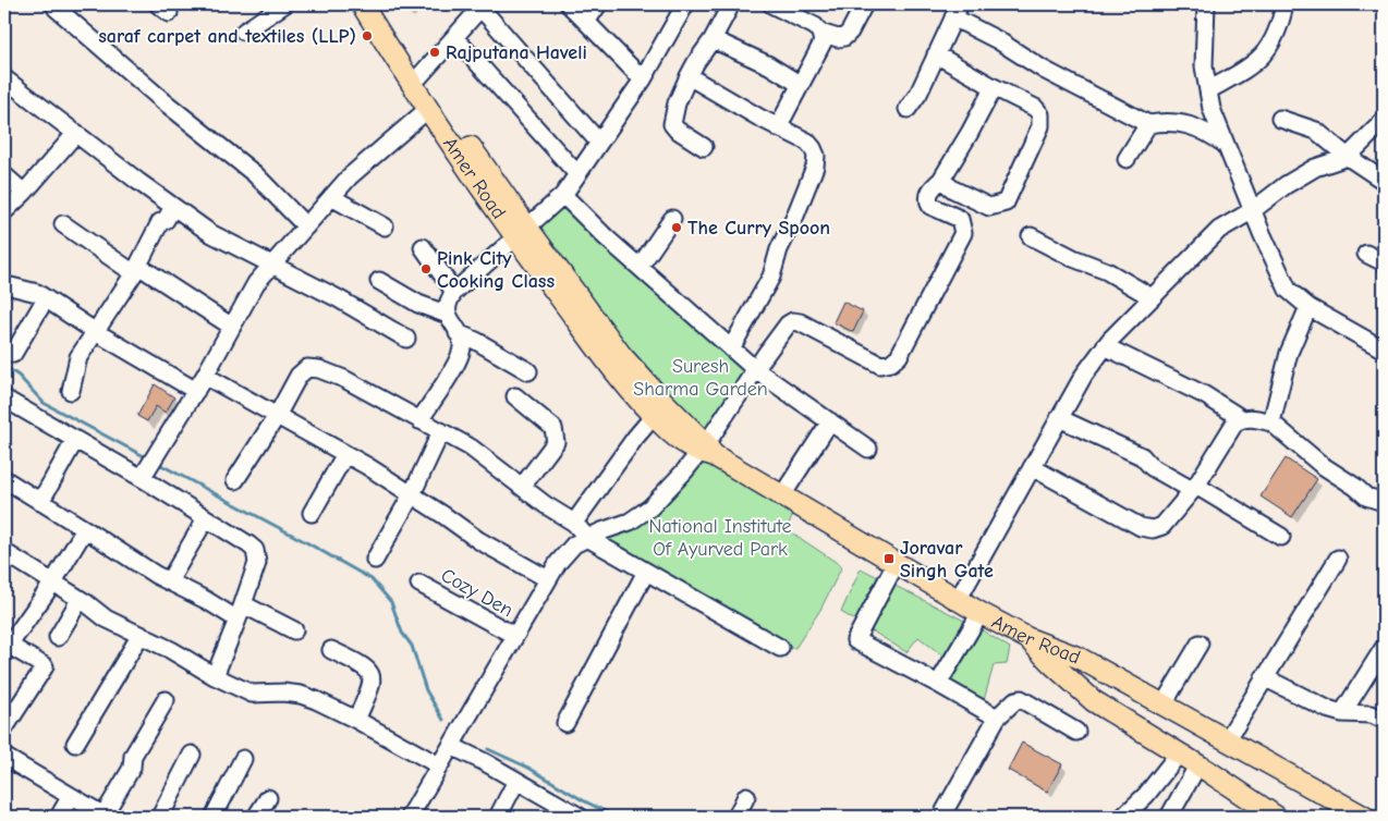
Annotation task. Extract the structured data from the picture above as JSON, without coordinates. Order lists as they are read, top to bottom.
{
  "streets": {
    "main road": ["Amer Road"],
    "street": ["Cozy Den"]
  },
  "parks": ["Suresh Sharma Garden", "National Institute Of Ayurved Park"],
  "places": {
    "other": [
      "saraf carpet and textiles (LLP)",
      "Rajputana Haveli",
      "The Curry Spoon",
      "Pink City Cooking Class"
    ],
    "transit": ["Joravar Singh Gate"]
  }
}
